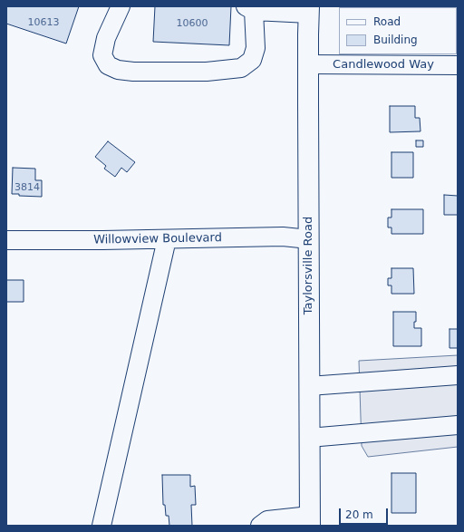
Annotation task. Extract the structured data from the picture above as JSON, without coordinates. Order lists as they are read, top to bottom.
{
  "streets": {
    "main road": ["Taylorsville Road"],
    "street": ["Candlewood Way", "Willowview Boulevard"]
  },
  "crossings": [
    ["Candlewood Way", "Taylorsville Road"],
    ["Willowview Boulevard", "Taylorsville Road"]
  ],
  "house_numbers": ["10613", "10600", "3814"],
  "legend": ["Road", "Building"],
  "scale_bar": "20 m"
}
